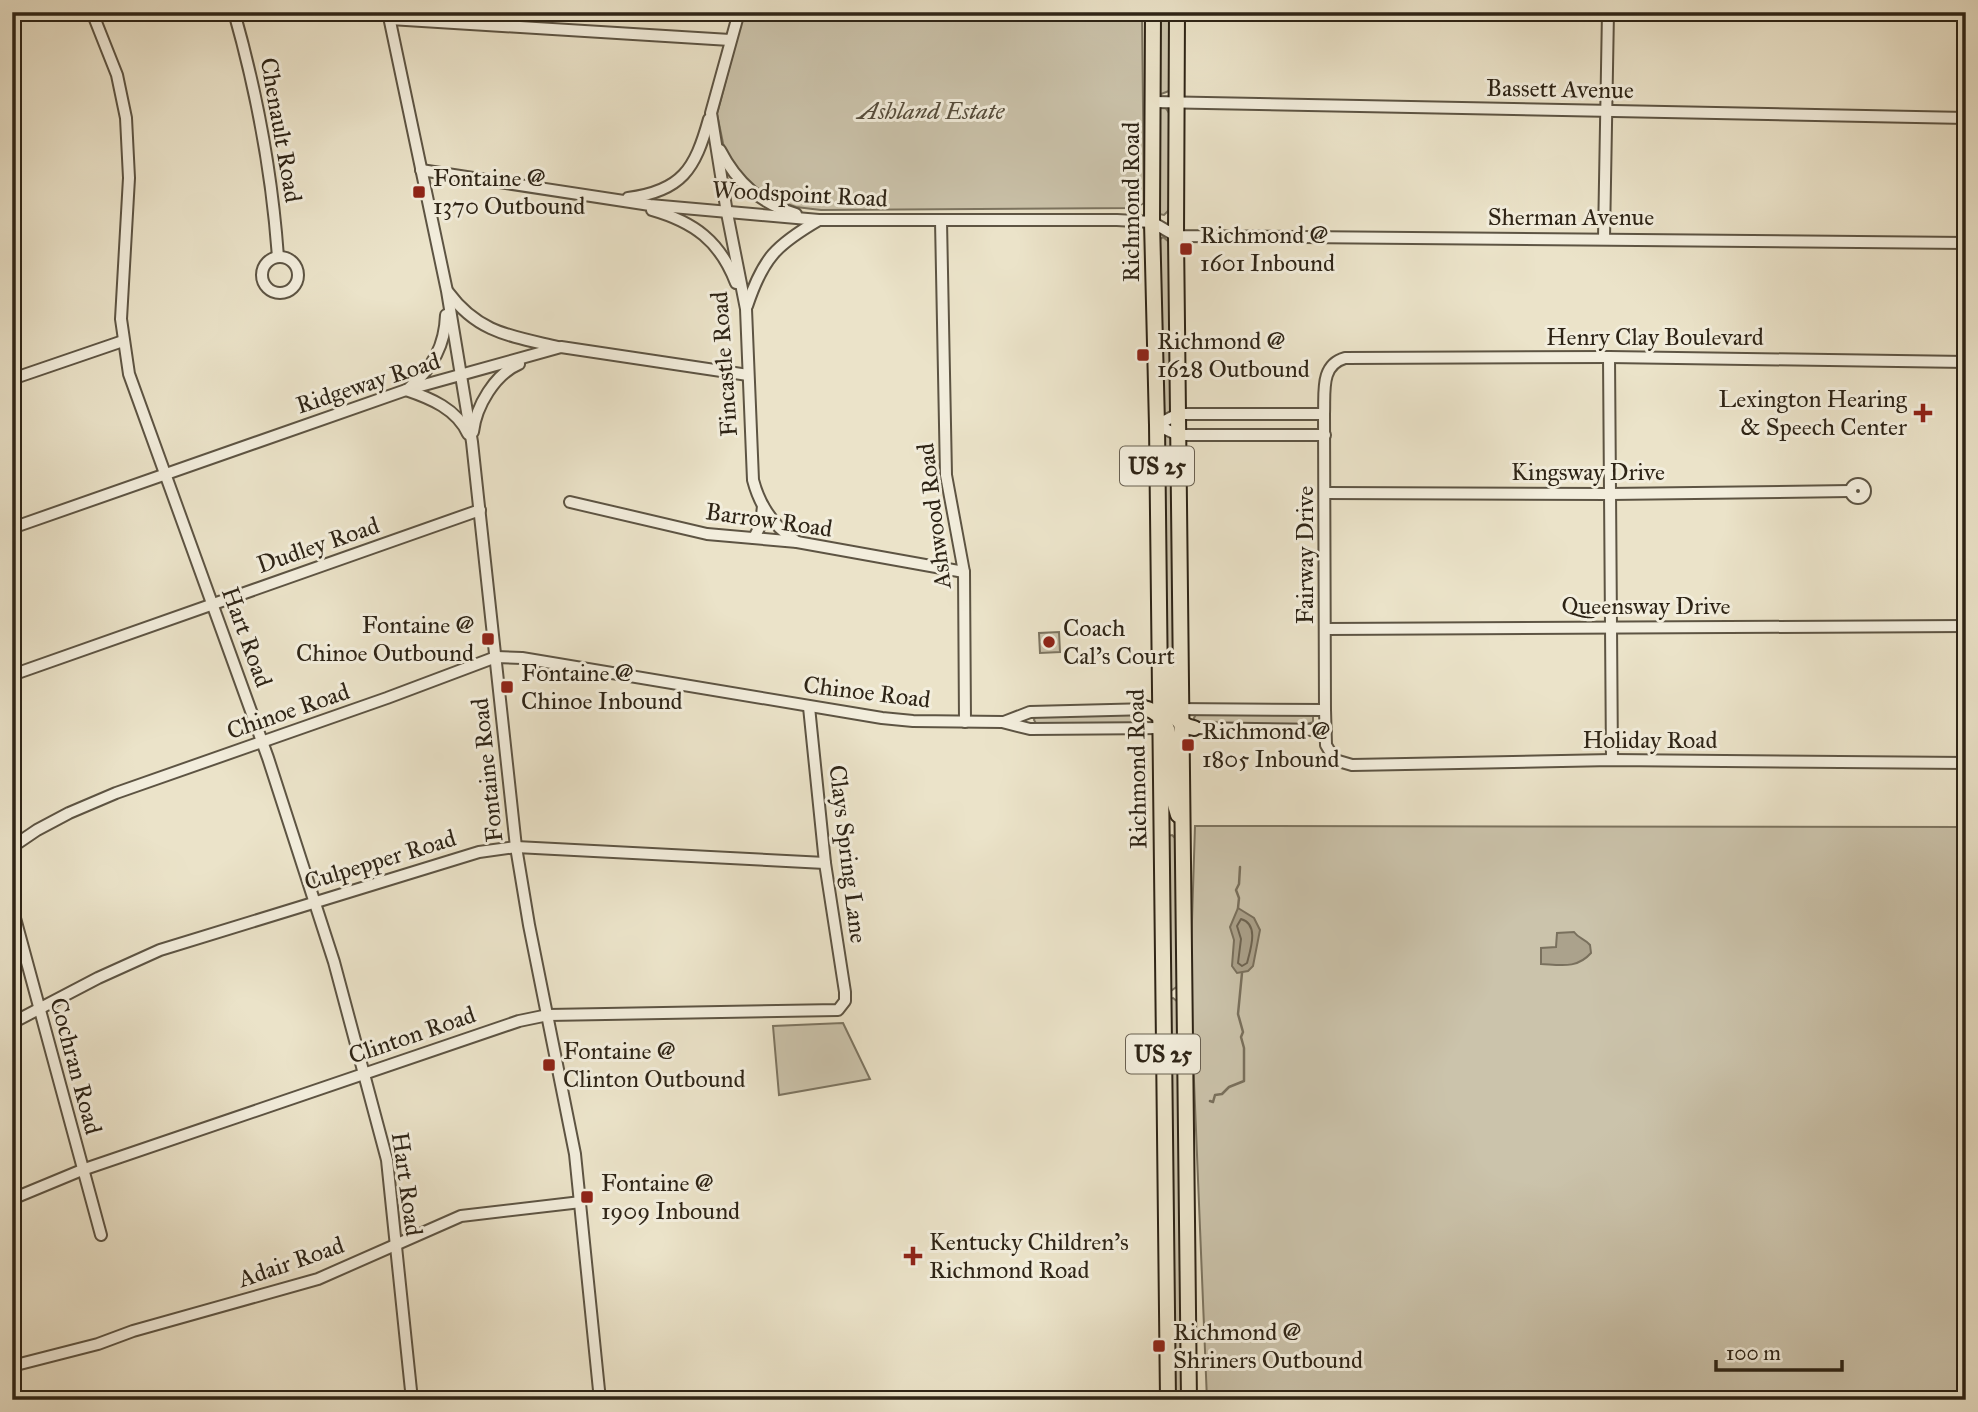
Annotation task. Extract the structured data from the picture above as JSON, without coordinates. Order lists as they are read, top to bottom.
{
  "streets": {
    "main road": ["Richmond Road", "US 25"],
    "street": [
      "Bassett Avenue",
      "Chenault Road",
      "Woodspoint Road",
      "Sherman Avenue",
      "Henry Clay Boulevard",
      "Fincastle Road",
      "Ridgeway Road",
      "Kingsway Drive",
      "Ashwood Road",
      "Barrow Road",
      "Dudley Road",
      "Fairway Drive",
      "Queensway Drive",
      "Hart Road",
      "Chinoe Road",
      "Holiday Road",
      "Fontaine Road",
      "Clays Spring Lane",
      "Culpepper Road",
      "Clinton Road",
      "Cochran Road",
      "Adair Road"
    ]
  },
  "crossings": [
    ["Bassett Avenue", "Richmond Road"],
    ["Woodspoint Road", "Richmond Road"],
    ["Woodspoint Road", "Sherman Avenue"],
    ["Woodspoint Road", "Fincastle Road"],
    ["Woodspoint Road", "Ashwood Road"],
    ["Woodspoint Road", "Fontaine Road"],
    ["Richmond Road", "Sherman Avenue"],
    ["Richmond Road", "Chinoe Road"],
    ["Henry Clay Boulevard", "Fairway Drive"],
    ["Fincastle Road", "Ridgeway Road"],
    ["Fincastle Road", "Barrow Road"],
    ["Ridgeway Road", "Hart Road"],
    ["Ridgeway Road", "Fontaine Road"],
    ["Kingsway Drive", "Fairway Drive"],
    ["Ashwood Road", "Barrow Road"],
    ["Ashwood Road", "Chinoe Road"],
    ["Dudley Road", "Hart Road"],
    ["Dudley Road", "Fontaine Road"],
    ["Fairway Drive", "Queensway Drive"],
    ["Fairway Drive", "Holiday Road"],
    ["Hart Road", "Chinoe Road"],
    ["Hart Road", "Culpepper Road"],
    ["Hart Road", "Clinton Road"],
    ["Hart Road", "Adair Road"],
    ["Chinoe Road", "Fontaine Road"],
    ["Chinoe Road", "Clays Spring Lane"],
    ["Fontaine Road", "Culpepper Road"],
    ["Fontaine Road", "Clinton Road"],
    ["Fontaine Road", "Adair Road"],
    ["Clays Spring Lane", "Culpepper Road"],
    ["Clays Spring Lane", "Clinton Road"],
    ["Culpepper Road", "Cochran Road"],
    ["Clinton Road", "Cochran Road"]
  ],
  "parks": ["Ashland Estate"],
  "places": {
    "transit": [
      "Fontaine @ 1370 Outbound",
      "Richmond @ 1601 Inbound",
      "Richmond @ 1628 Outbound",
      "Fontaine @ Chinoe Outbound",
      "Fontaine @ Chinoe Inbound",
      "Richmond @ 1805 Inbound",
      "Fontaine @ Clinton Outbound",
      "Fontaine @ 1909 Inbound",
      "Richmond @ Shriners Outbound"
    ],
    "health": ["Lexington Hearing & Speech Center", "Kentucky Children's Richmond Road"],
    "other": ["Coach Cal's Court"]
  },
  "scale_bar": "100 m"
}
